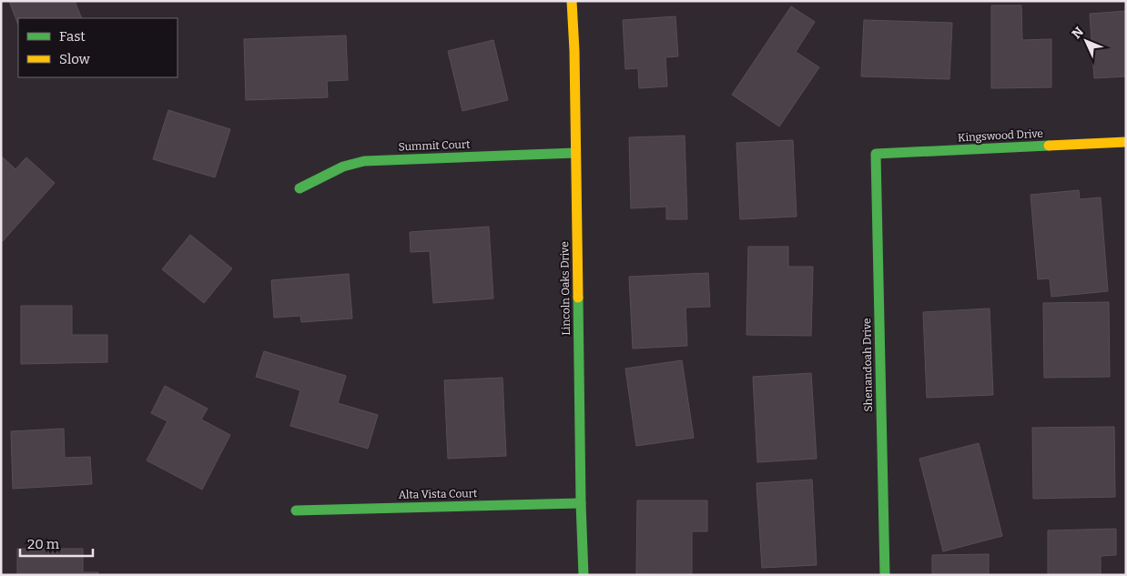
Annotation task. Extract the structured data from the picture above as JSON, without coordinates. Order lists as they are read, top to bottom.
{
  "streets": {
    "street": [
      "Kingswood Drive",
      "Summit Court",
      "Lincoln Oaks Drive",
      "Shenandoah Drive",
      "Alta Vista Court"
    ]
  },
  "crossings": [
    ["Kingswood Drive", "Shenandoah Drive"],
    ["Summit Court", "Lincoln Oaks Drive"],
    ["Lincoln Oaks Drive", "Alta Vista Court"]
  ],
  "legend": ["Fast", "Slow"],
  "scale_bar": "20 m",
  "north": "top left"
}
